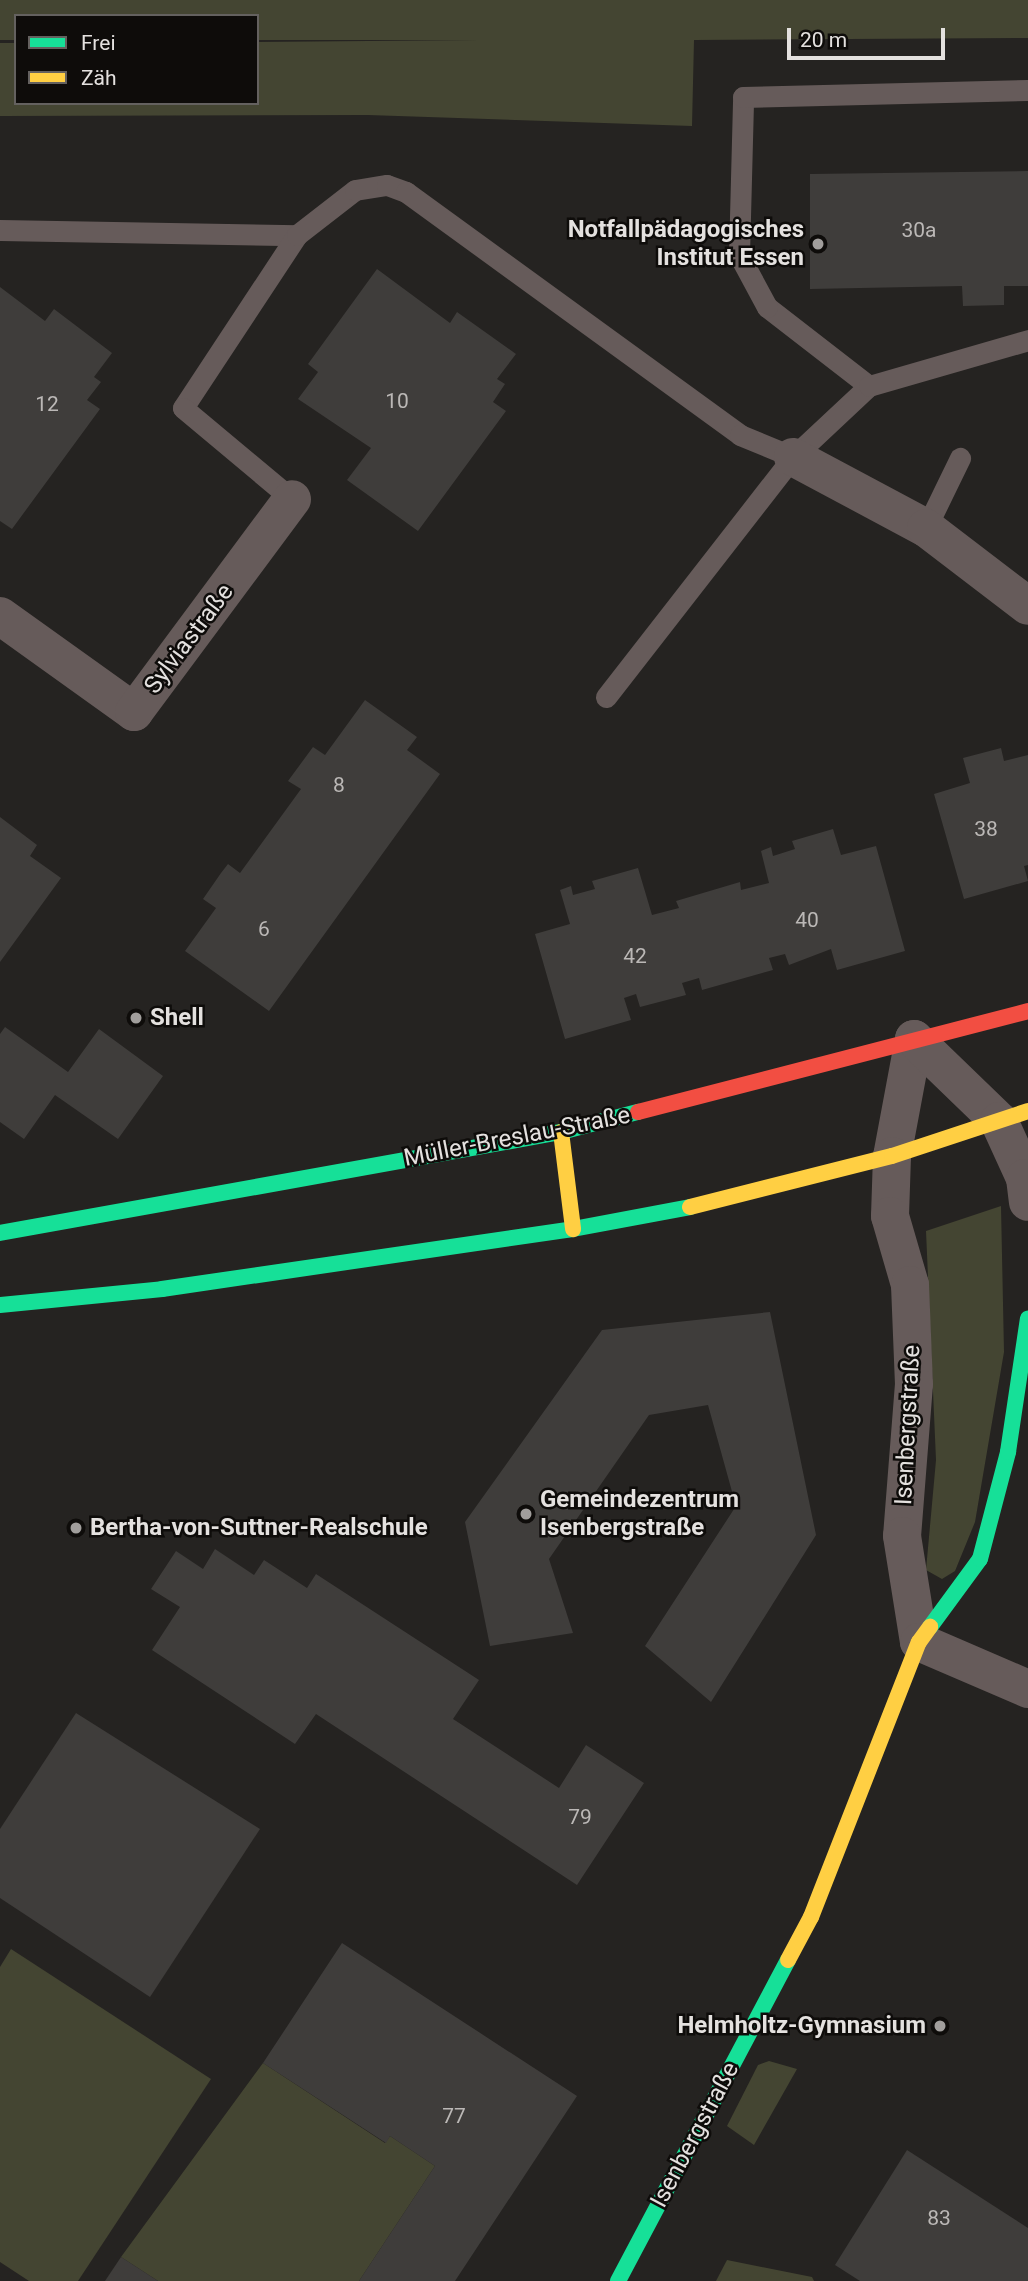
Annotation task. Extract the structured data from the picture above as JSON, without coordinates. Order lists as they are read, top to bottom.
{
  "streets": {
    "main road": ["Müller-Breslau-Straße", "Isenbergstraße"],
    "street": ["Sylviastraße"]
  },
  "crossings": [
    ["Müller-Breslau-Straße", "Isenbergstraße"]
  ],
  "places": [
    "Notfallpädagogisches Institut Essen",
    "Shell",
    "Gemeindezentrum Isenbergstraße",
    "Bertha-von-Suttner-Realschule",
    "Helmholtz-Gymnasium"
  ],
  "house_numbers": [
    "30a",
    "10",
    "12",
    "8",
    "38",
    "40",
    "6",
    "42",
    "79",
    "77",
    "83"
  ],
  "legend": ["Frei", "Zäh"],
  "scale_bar": "20 m"
}
